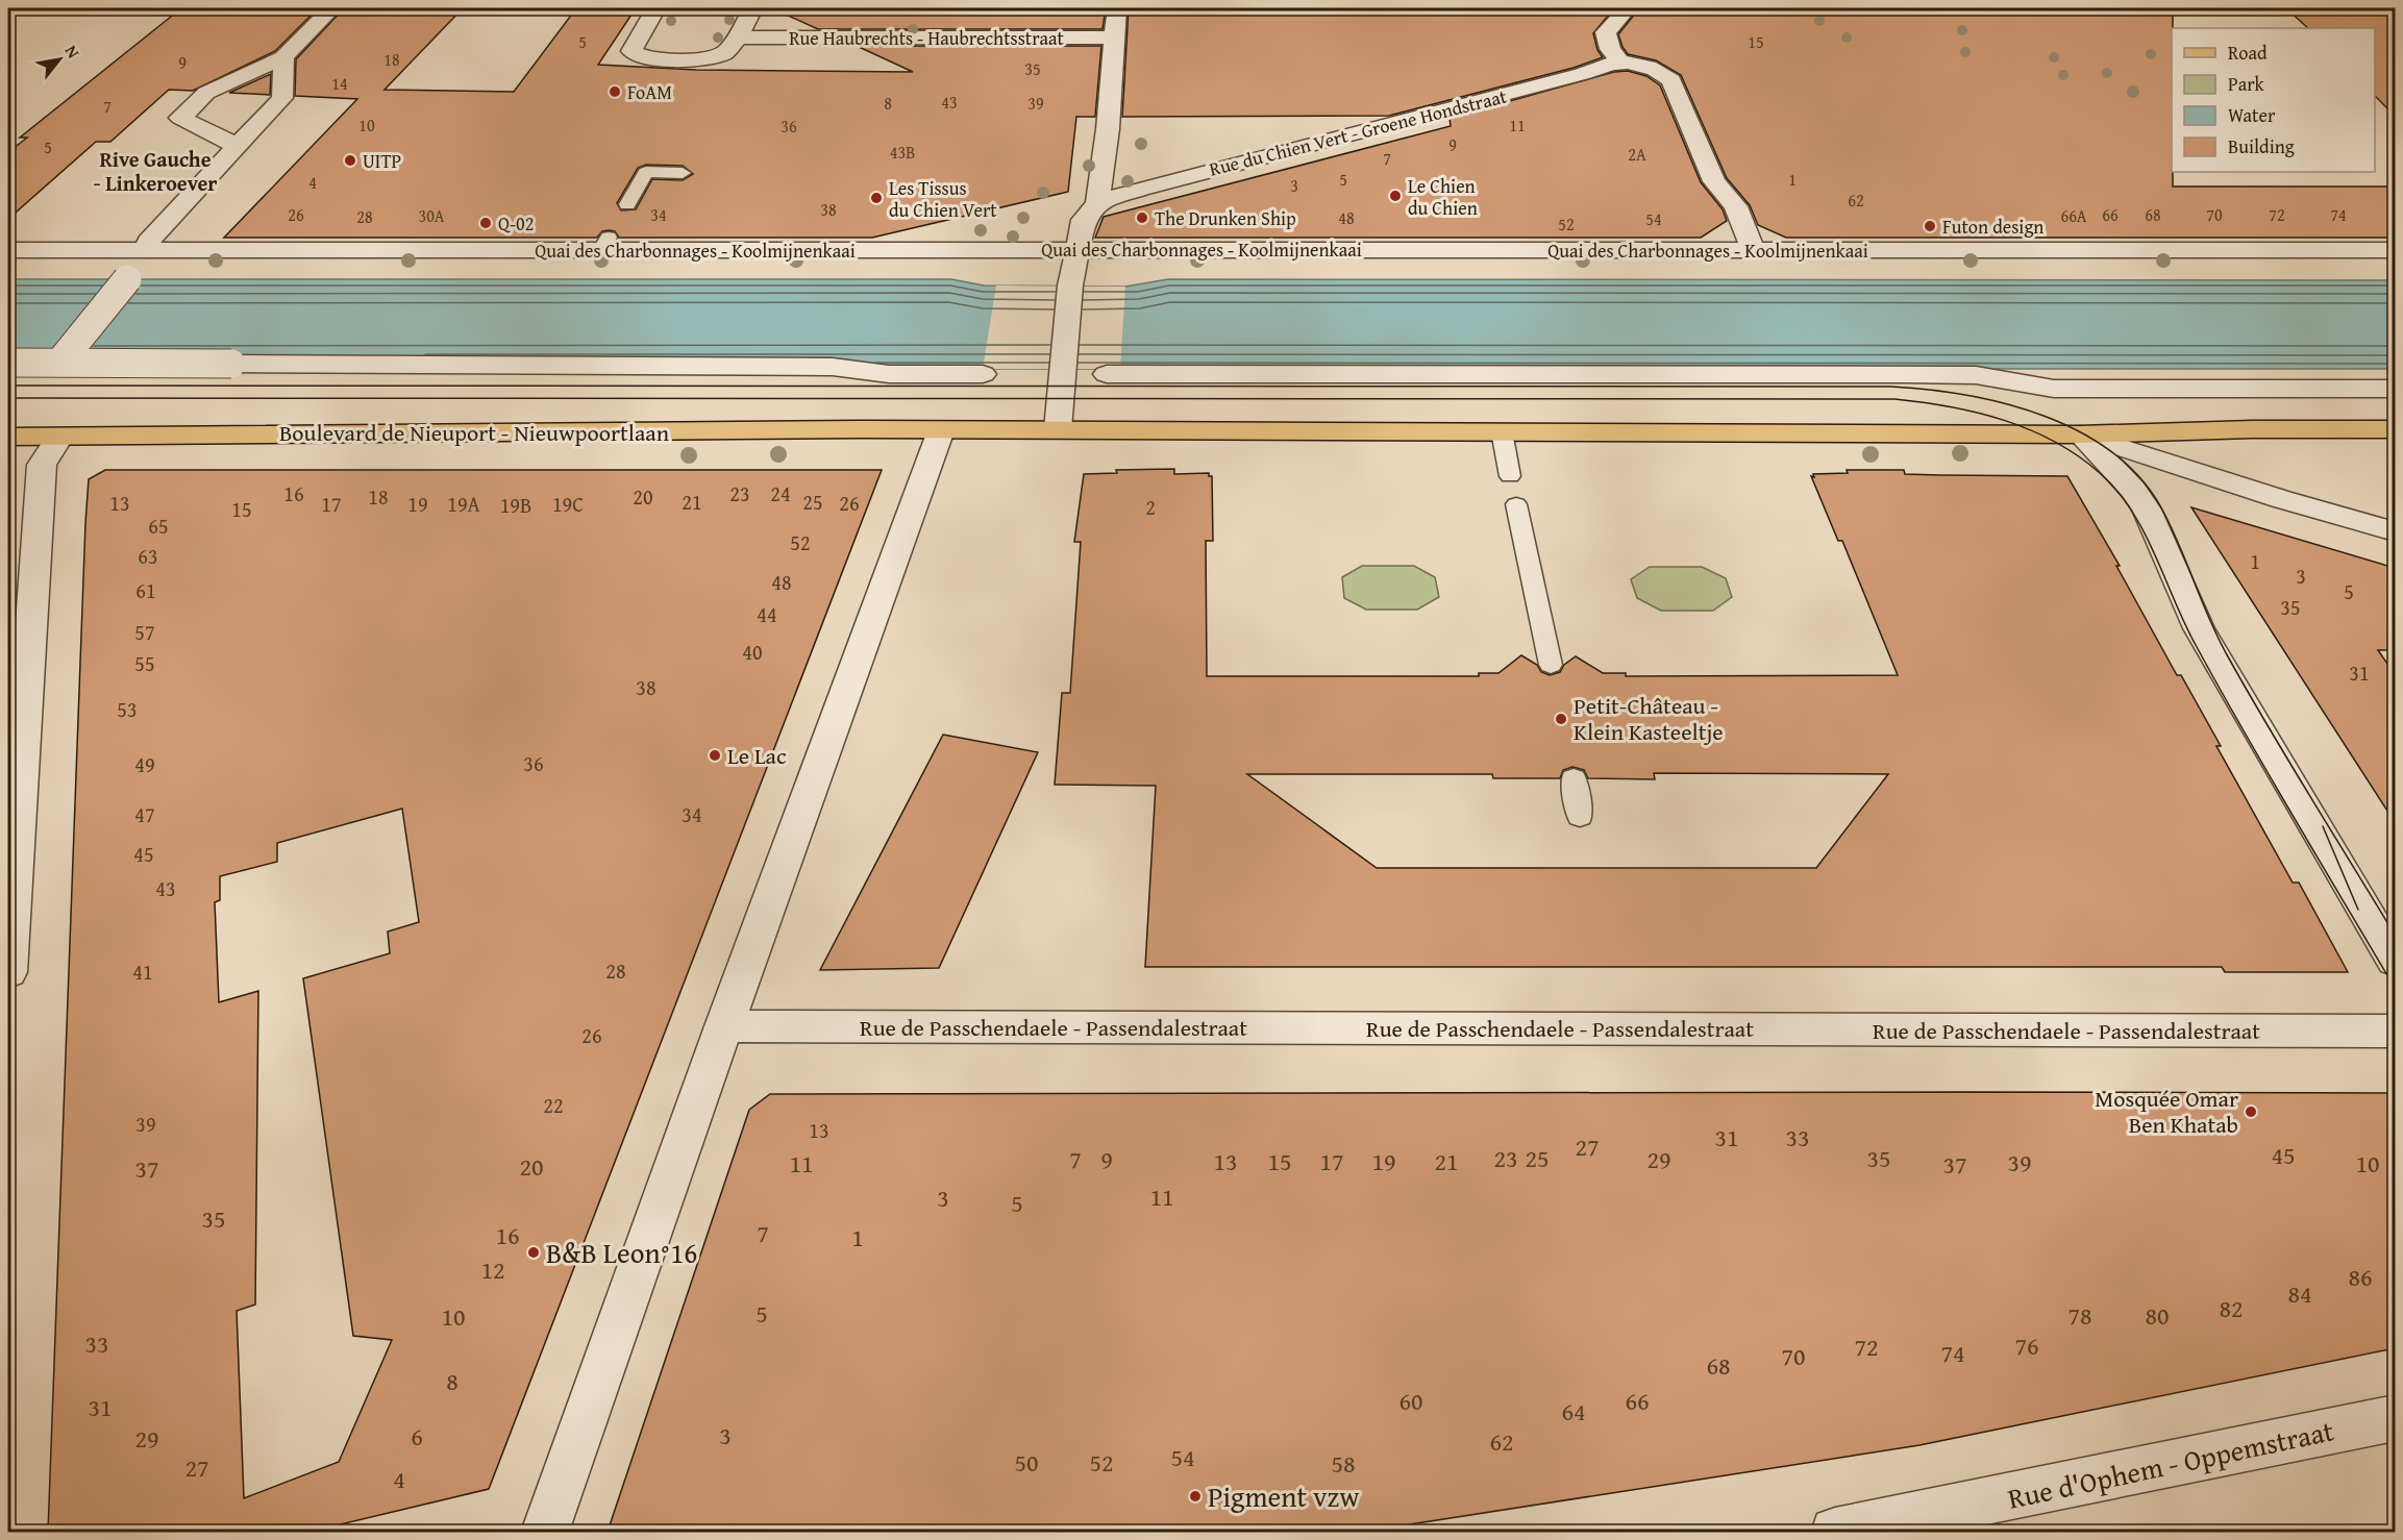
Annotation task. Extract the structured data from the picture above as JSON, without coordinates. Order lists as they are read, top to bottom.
{
  "streets": {
    "main road": ["Boulevard de Nieuport - Nieuwpoortlaan"],
    "street": [
      "Rue Haubrechts - Haubrechtsstraat",
      "Rue du Chien Vert - Groene Hondstraat",
      "Quai des Charbonnages - Koolmijnenkaai",
      "Rue de Passchendaele - Passendalestraat",
      "Rue d'Ophem - Oppemstraat"
    ]
  },
  "districts": ["Rive Gauche - Linkeroever"],
  "places": [
    "FoAM",
    "UITP",
    "Le Chien du Chien",
    "Les Tissus du Chien Vert",
    "The Drunken Ship",
    "Q-02",
    "Futon design",
    "Petit-Château - Klein Kasteeltje",
    "Le Lac",
    "Mosquée Omar Ben Khatab",
    "B&B Leon°16",
    "Pigment vzw"
  ],
  "house_numbers": [
    "5",
    "15",
    "18",
    "9",
    "35",
    "14",
    "43",
    "8",
    "39",
    "7",
    "10",
    "11",
    "36",
    "9",
    "5",
    "43B",
    "2A",
    "7",
    "5",
    "1",
    "4",
    "3",
    "62",
    "38",
    "26",
    "34",
    "66",
    "68",
    "70",
    "72",
    "74",
    "30A",
    "66A",
    "28",
    "48",
    "54",
    "52",
    "16",
    "23",
    "24",
    "18",
    "20",
    "21",
    "25",
    "13",
    "26",
    "17",
    "19",
    "19A",
    "19C",
    "19B",
    "2",
    "15",
    "65",
    "52",
    "63",
    "1",
    "3",
    "48",
    "61",
    "5",
    "35",
    "44",
    "57",
    "40",
    "55",
    "31",
    "38",
    "53",
    "36",
    "49",
    "47",
    "34",
    "45",
    "43",
    "28",
    "41",
    "26",
    "22",
    "39",
    "13",
    "31",
    "33",
    "27",
    "45",
    "23",
    "25",
    "35",
    "7",
    "9",
    "29",
    "13",
    "15",
    "17",
    "19",
    "21",
    "39",
    "11",
    "10",
    "37",
    "20",
    "37",
    "11",
    "3",
    "5",
    "35",
    "7",
    "16",
    "1",
    "12",
    "86",
    "84",
    "82",
    "5",
    "78",
    "80",
    "10",
    "33",
    "76",
    "72",
    "74",
    "70",
    "68",
    "8",
    "60",
    "66",
    "31",
    "64",
    "3",
    "6",
    "29",
    "62",
    "54",
    "50",
    "52",
    "58",
    "27",
    "4"
  ],
  "legend": [
    "Road",
    "Park",
    "Water",
    "Building"
  ],
  "north": "top right"
}
